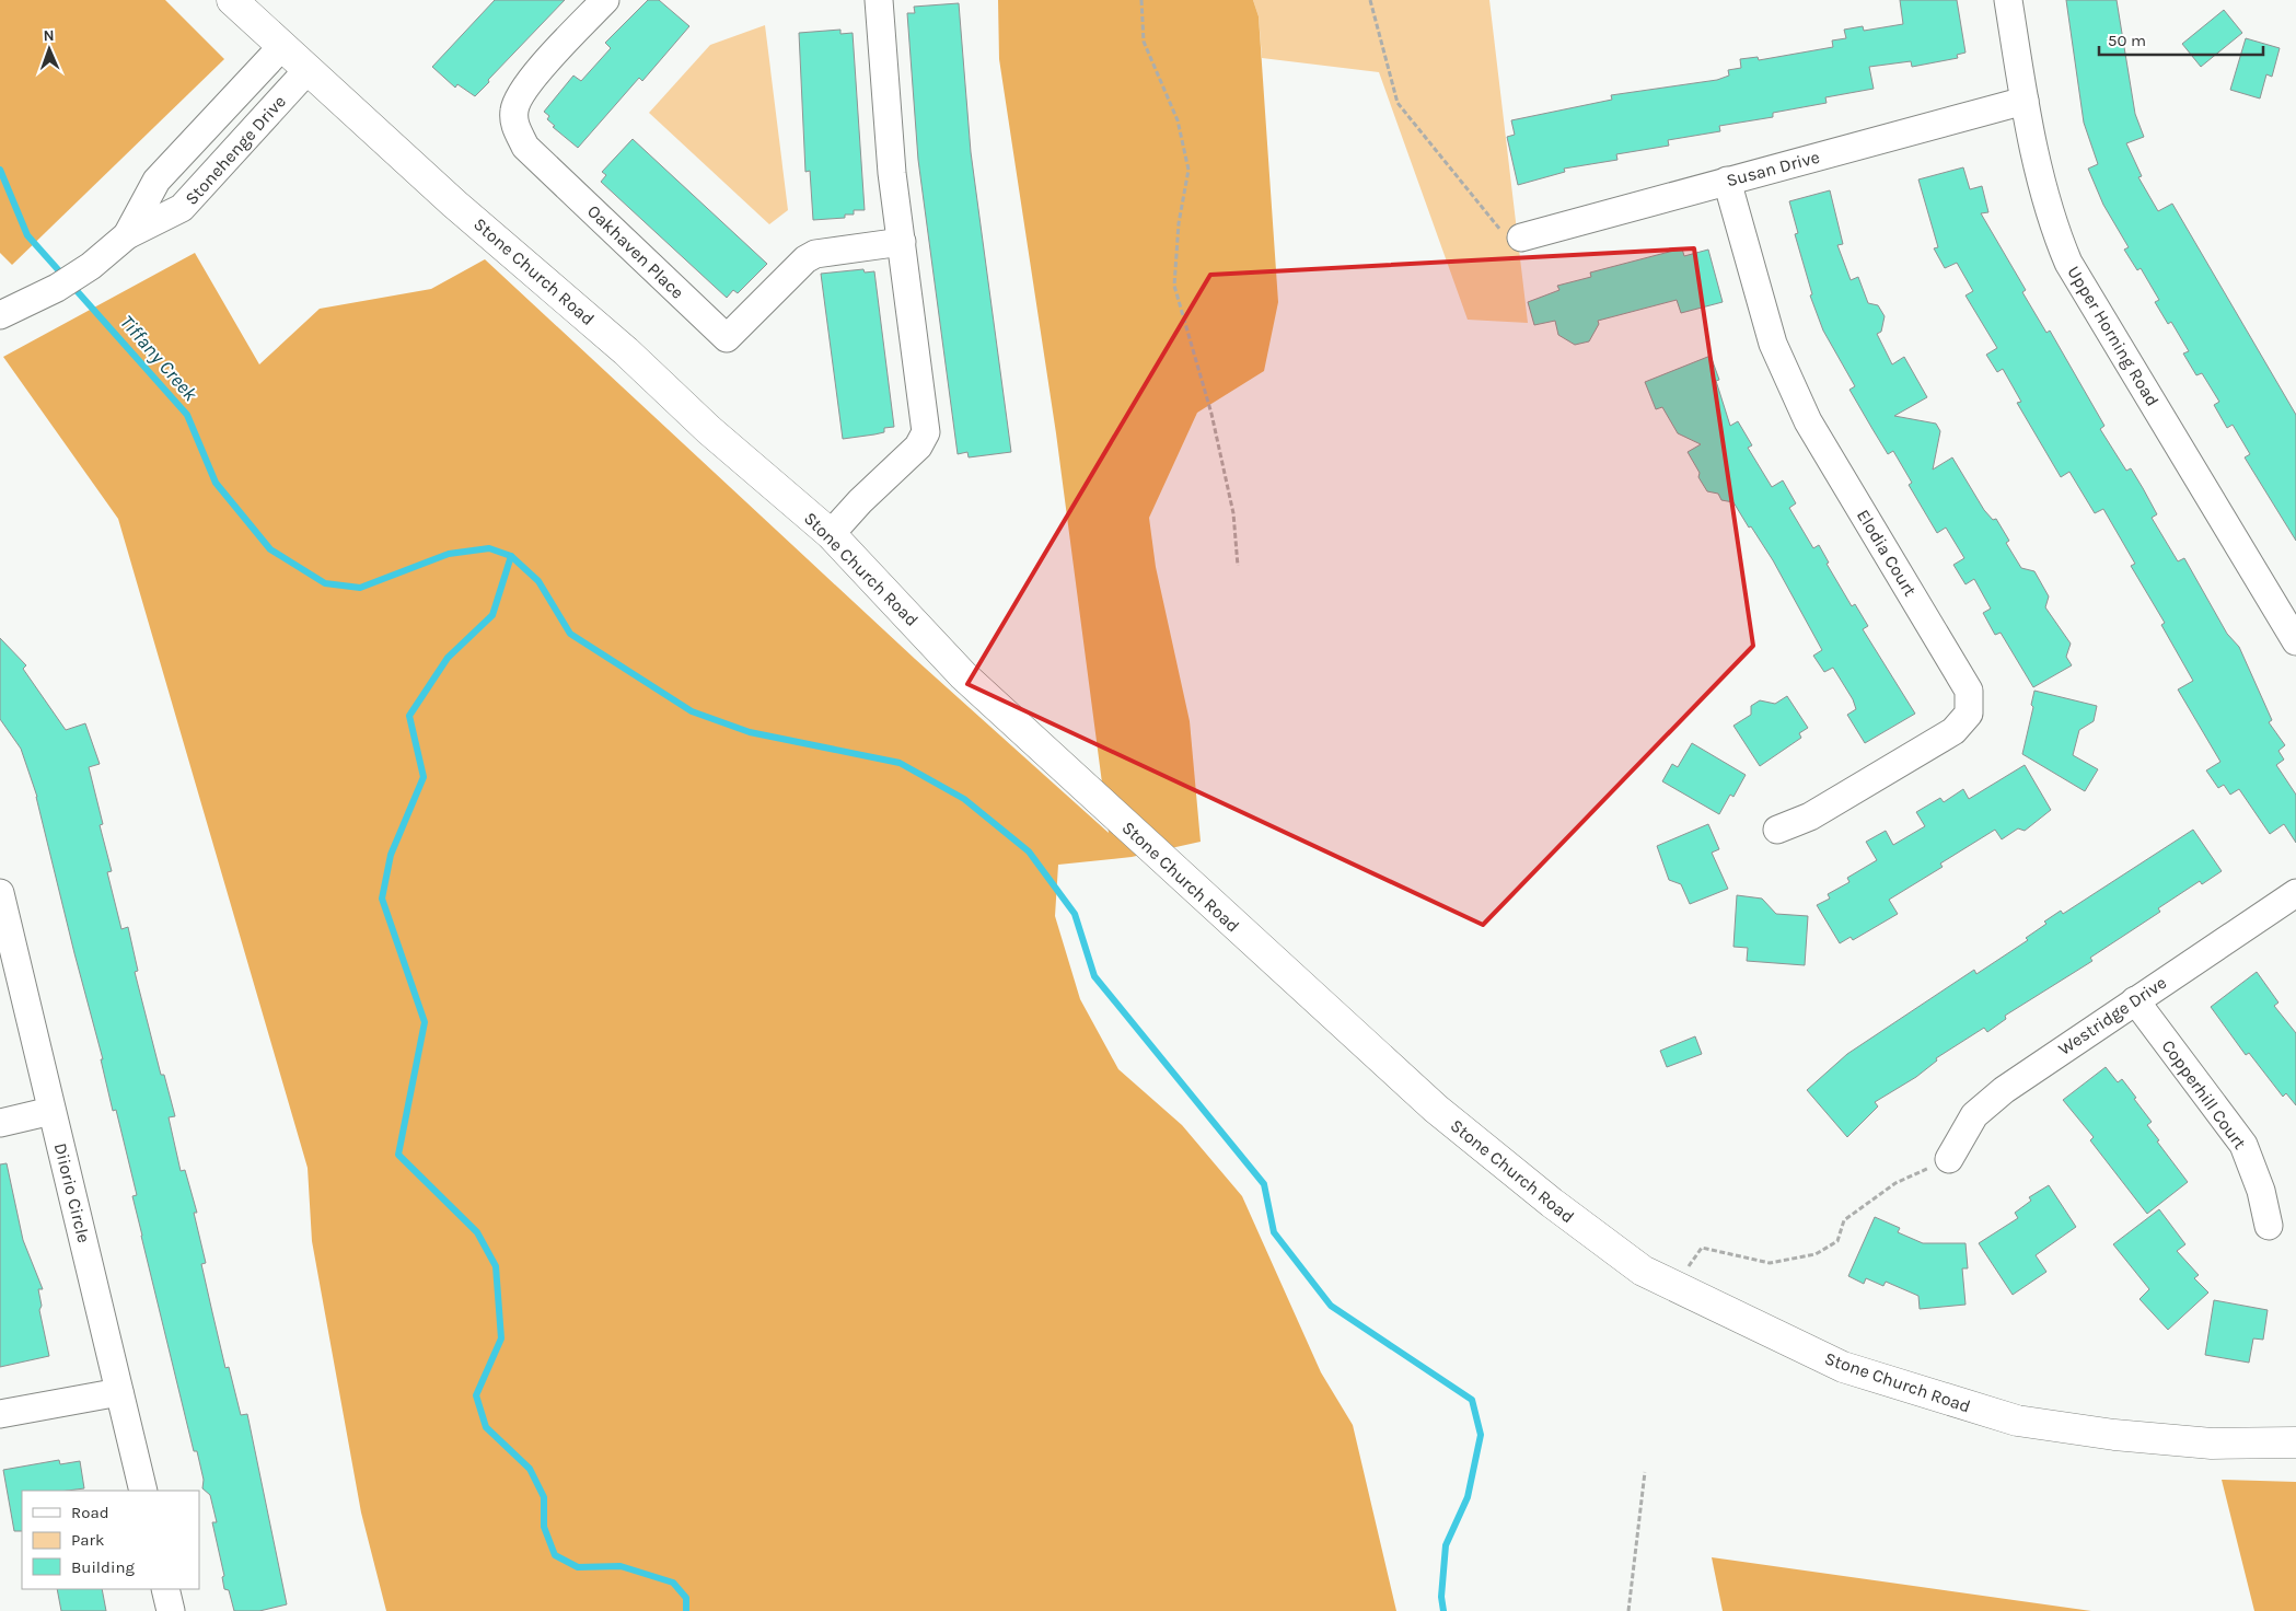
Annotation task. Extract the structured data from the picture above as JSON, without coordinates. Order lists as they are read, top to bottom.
{
  "streets": {
    "main road": ["Stone Church Road"],
    "street": [
      "Stonehenge Drive",
      "Susan Drive",
      "Oakhaven Place",
      "Upper Horning Road",
      "Elodia Court",
      "Westridge Drive",
      "Copperhill Court",
      "Diiorio Circle"
    ]
  },
  "crossings": [
    ["Stonehenge Drive", "Stone Church Road"],
    ["Susan Drive", "Upper Horning Road"],
    ["Susan Drive", "Elodia Court"],
    ["Westridge Drive", "Copperhill Court"]
  ],
  "water": ["Tiffany Creek"],
  "legend": ["Road", "Park", "Building"],
  "scale_bar": "50 m",
  "north": "top"
}
